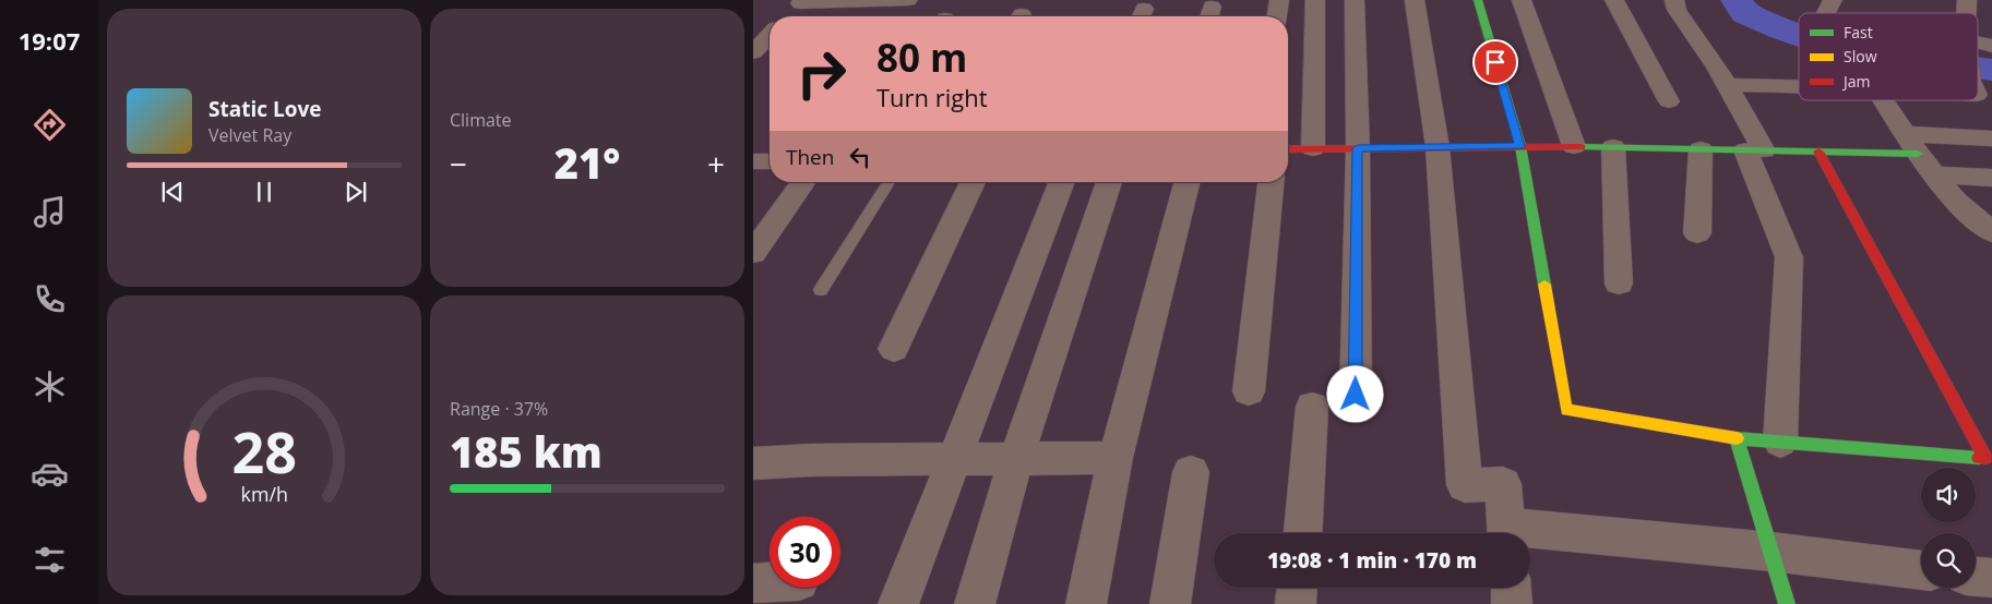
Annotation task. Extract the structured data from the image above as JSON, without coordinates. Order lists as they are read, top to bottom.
{
  "legend": ["Fast", "Slow", "Jam"],
  "page": {
    "tabs": "19:07",
    "tile": [
      "Climate",
      ["Range · 37%", "185 km"]
    ],
    "turn": ["80 m", "Turn right"],
    "song": ["Static Love", "Velvet Ray"],
    "then": "Then",
    "heat": ["−", "21°", "+"],
    "limit": "30",
    "trip": "19:08 · 1 min · 170 m",
    "gauge": ["28", "km/h"]
  }
}
